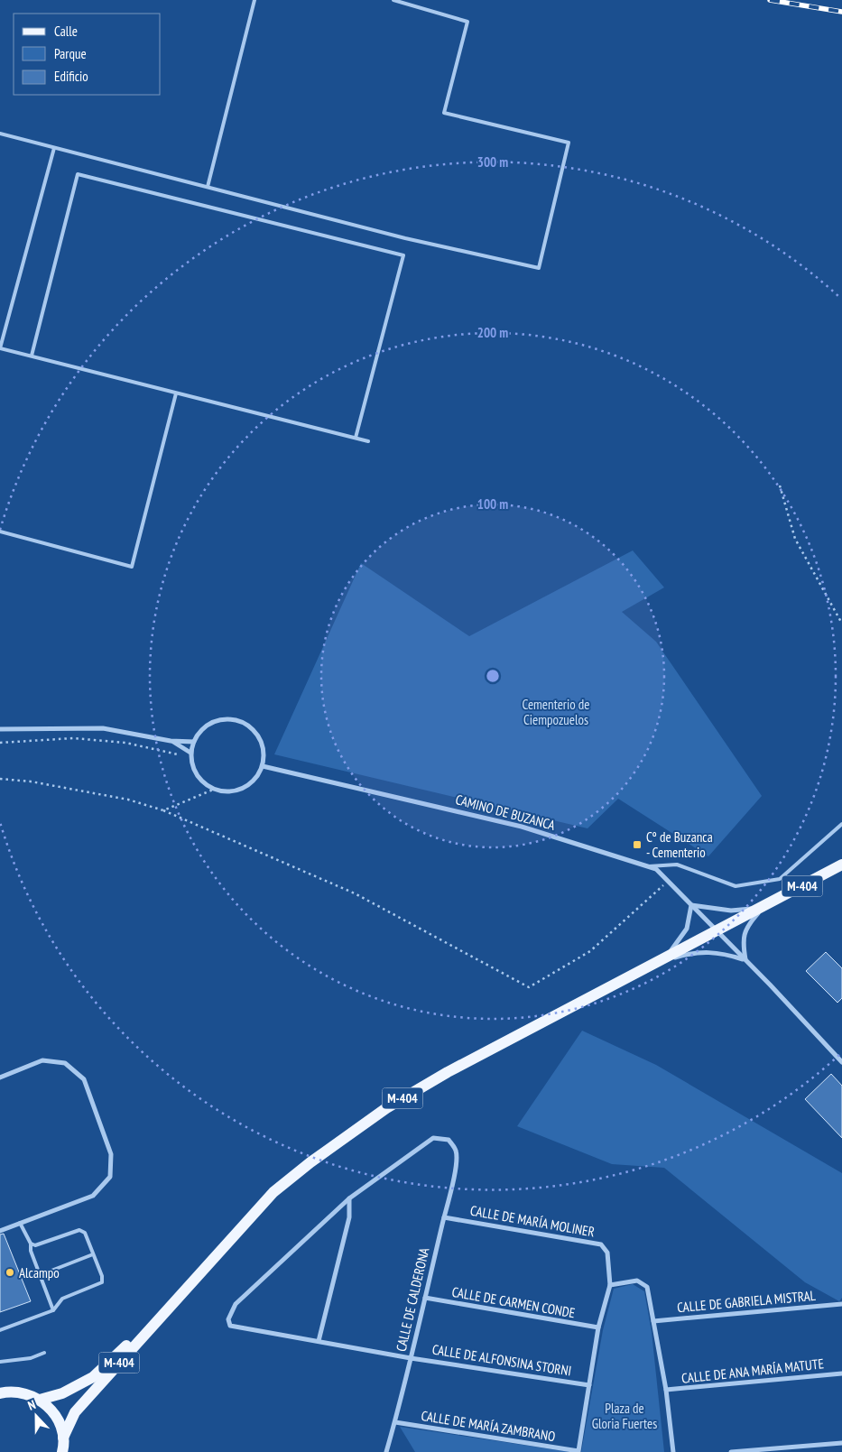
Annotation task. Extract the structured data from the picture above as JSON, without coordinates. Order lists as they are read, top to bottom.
{
  "streets": {
    "main road": ["M-404"],
    "street": [
      "CAMINO DE BUZANCA",
      "CALLE DE MARÍA MOLINER",
      "CALLE DE CALDERONA",
      "CALLE DE GABRIELA MISTRAL",
      "CALLE DE CARMEN CONDE",
      "CALLE DE ALFONSINA STORNI",
      "CALLE DE ANA MARÍA MATUTE",
      "CALLE DE MARÍA ZAMBRANO"
    ]
  },
  "crossings": [
    ["CAMINO DE BUZANCA", "M-404"],
    ["CALLE DE MARÍA MOLINER", "CALLE DE CALDERONA"],
    ["CALLE DE CALDERONA", "CALLE DE CARMEN CONDE"],
    ["CALLE DE CALDERONA", "CALLE DE ALFONSINA STORNI"],
    ["CALLE DE CALDERONA", "CALLE DE MARÍA ZAMBRANO"],
    ["CALLE DE ALFONSINA STORNI", "CALLE DE MARÍA ZAMBRANO"]
  ],
  "parks": ["Cementerio de Ciempozuelos", "Plaza de Gloria Fuertes"],
  "places": {
    "transit": ["Cº de Buzanca - Cementerio"],
    "other": ["Alcampo"]
  },
  "legend": ["Calle", "Parque", "Edificio"],
  "north": "top",
  "rings": ["300 m", "200 m", "100 m"]
}
